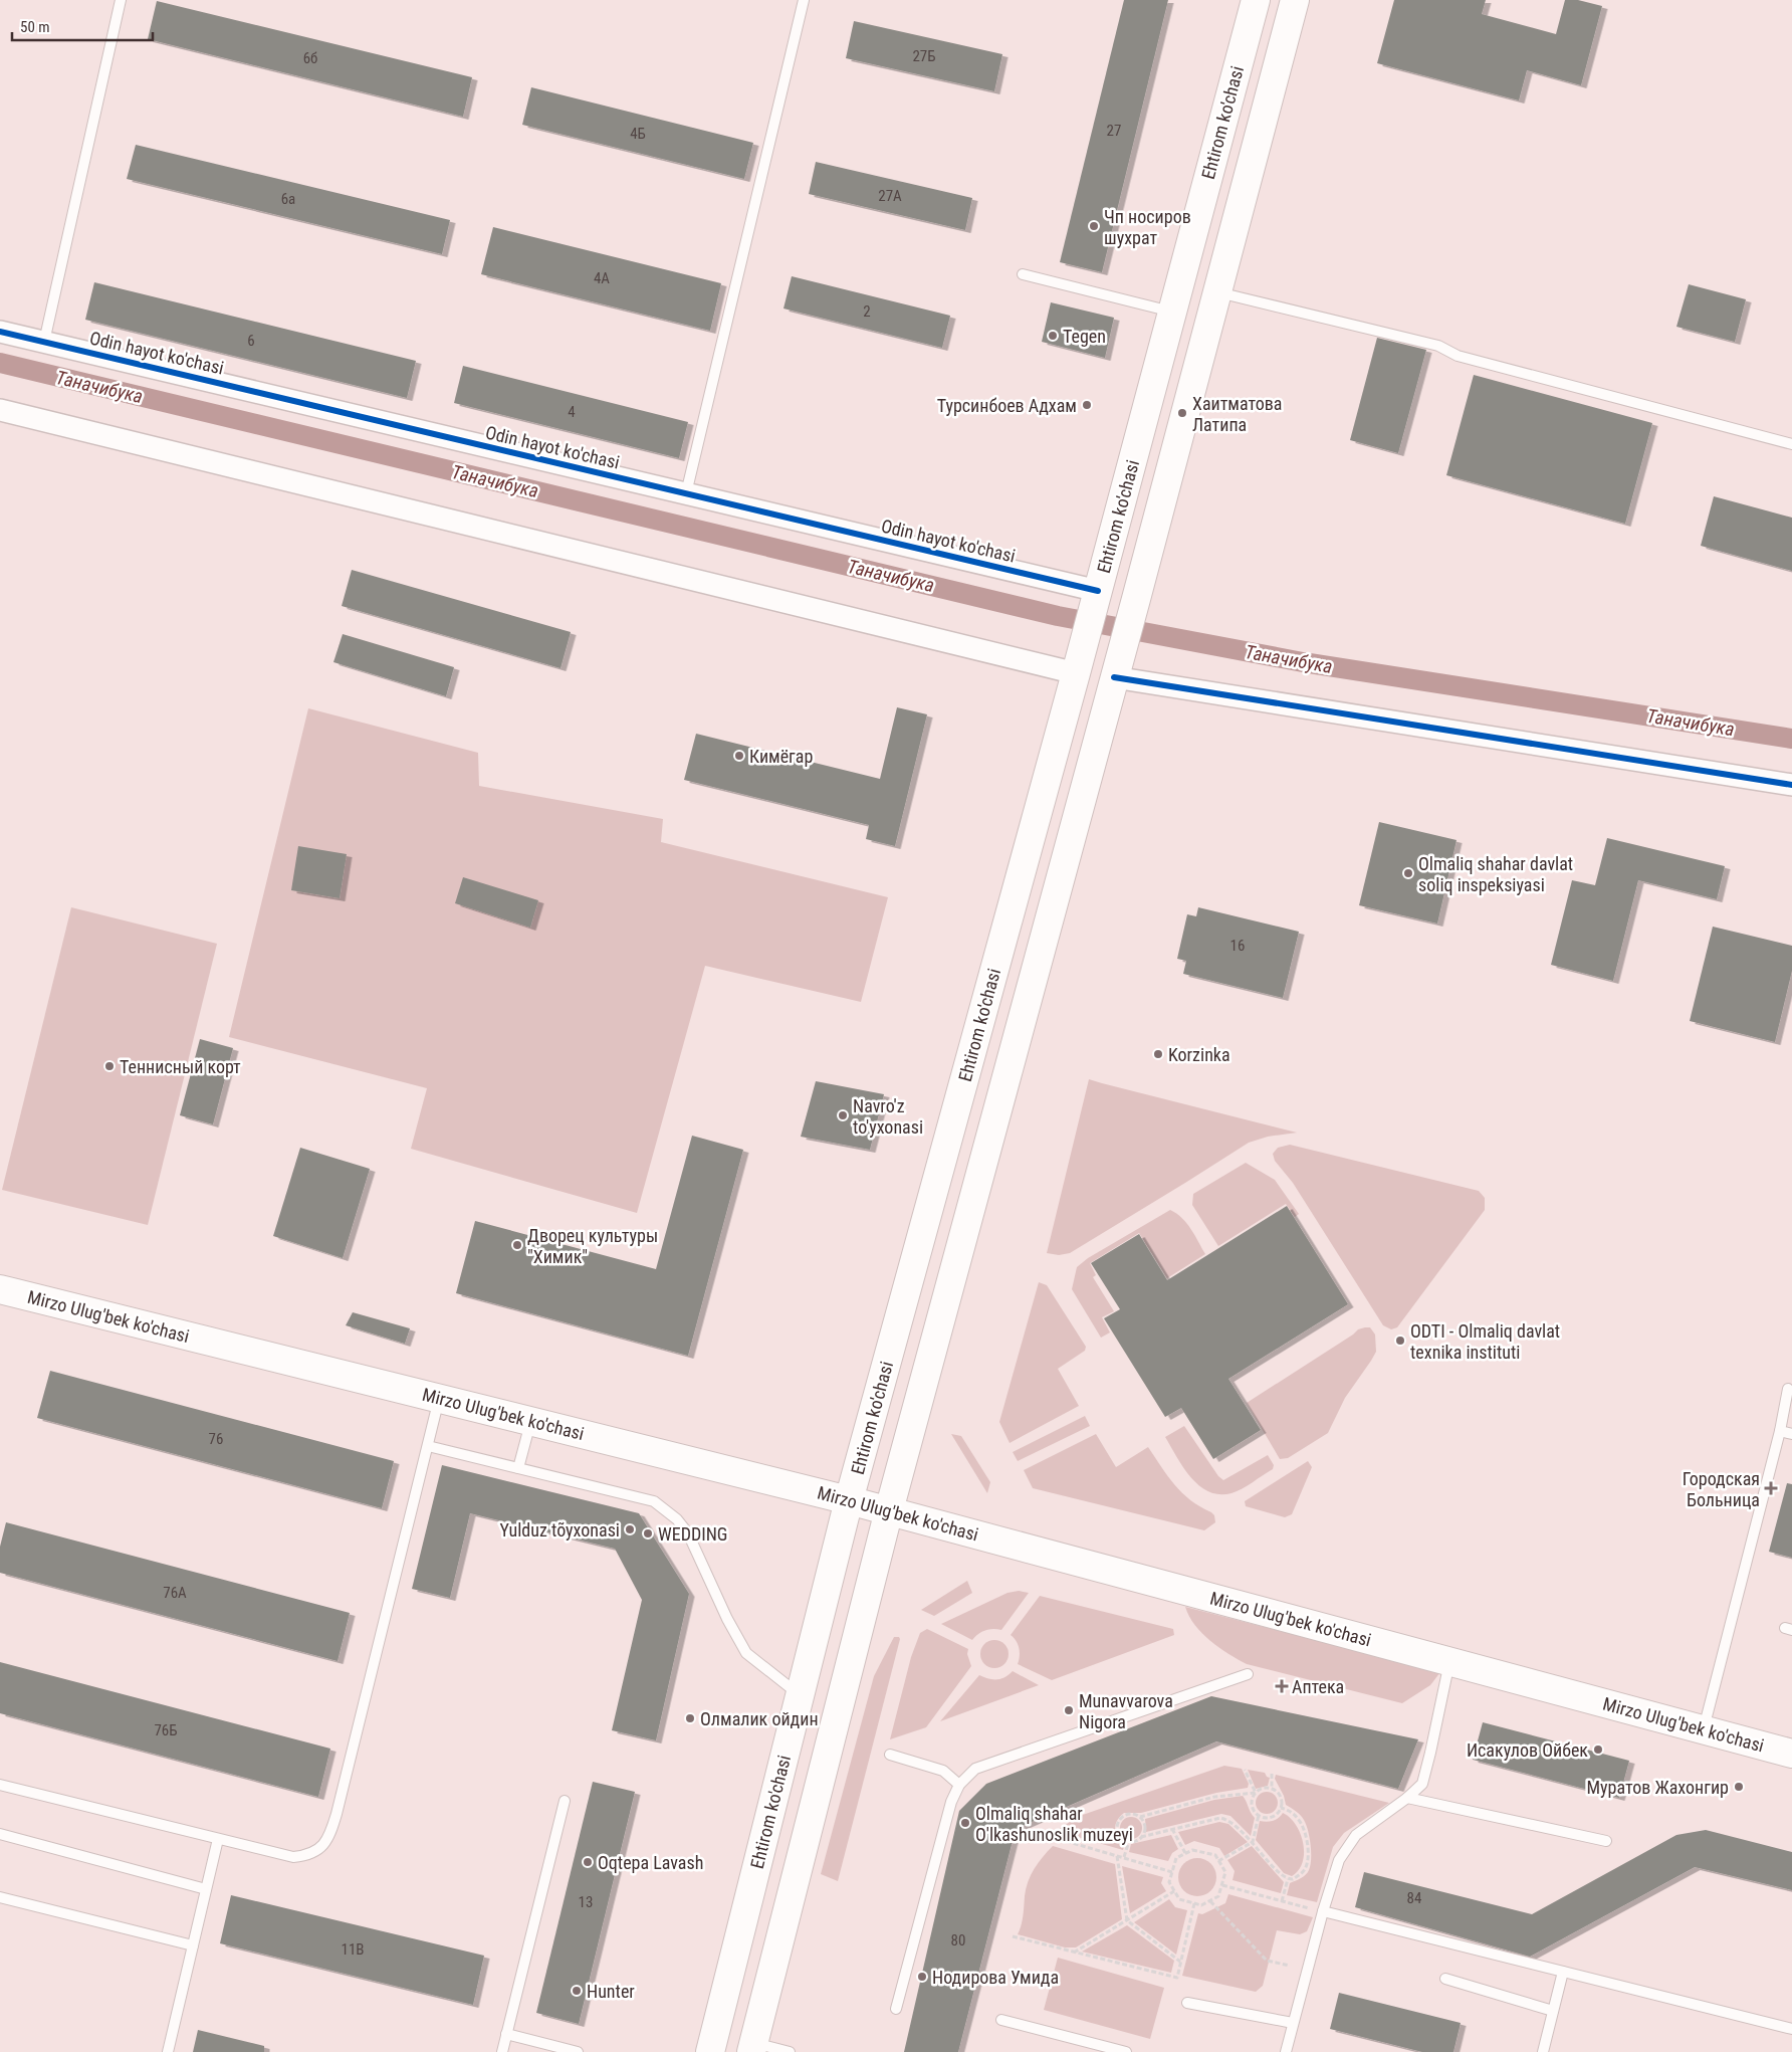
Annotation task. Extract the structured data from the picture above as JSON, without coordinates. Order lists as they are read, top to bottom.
{
  "streets": {
    "main road": ["Ehtirom ko'chasi", "Mirzo Ulug'bek ko'chasi"],
    "street": ["Odin hayot ko'chasi"]
  },
  "crossings": [
    ["Ehtirom ko'chasi", "Odin hayot ko'chasi"],
    ["Ehtirom ko'chasi", "Mirzo Ulug'bek ko'chasi"]
  ],
  "water": ["Таначибука"],
  "places": {
    "other": [
      "Чп носиров шухрат",
      "Tegen",
      "Турсинбоев Адхам",
      "Хаитматова Латипа",
      "Кимёгар",
      "Olmaliq shahar davlat soliq inspeksiyasi",
      "Korzinka",
      "Теннисный корт",
      "Navro'z to'yxonasi",
      "Дворец культуры \"Химик\"",
      "ODTI - Olmaliq davlat texnika instituti",
      "Yulduz tõyxonasi",
      "WEDDING",
      "Munavvarova Nigora",
      "Олмалик ойдин",
      "Исакулов Ойбек",
      "Муратов Жахонгир",
      "Olmaliq shahar O'lkashunoslik muzeyi",
      "Oqtepa Lavash",
      "Нодирова Умида",
      "Hunter"
    ],
    "health": ["Городская Больница", "Аптека"]
  },
  "house_numbers": [
    "27Б",
    "6б",
    "27",
    "4Б",
    "27А",
    "6а",
    "4А",
    "2",
    "6",
    "4",
    "16",
    "76",
    "76А",
    "76Б",
    "84",
    "13",
    "80",
    "11В"
  ],
  "scale_bar": "50 m"
}
